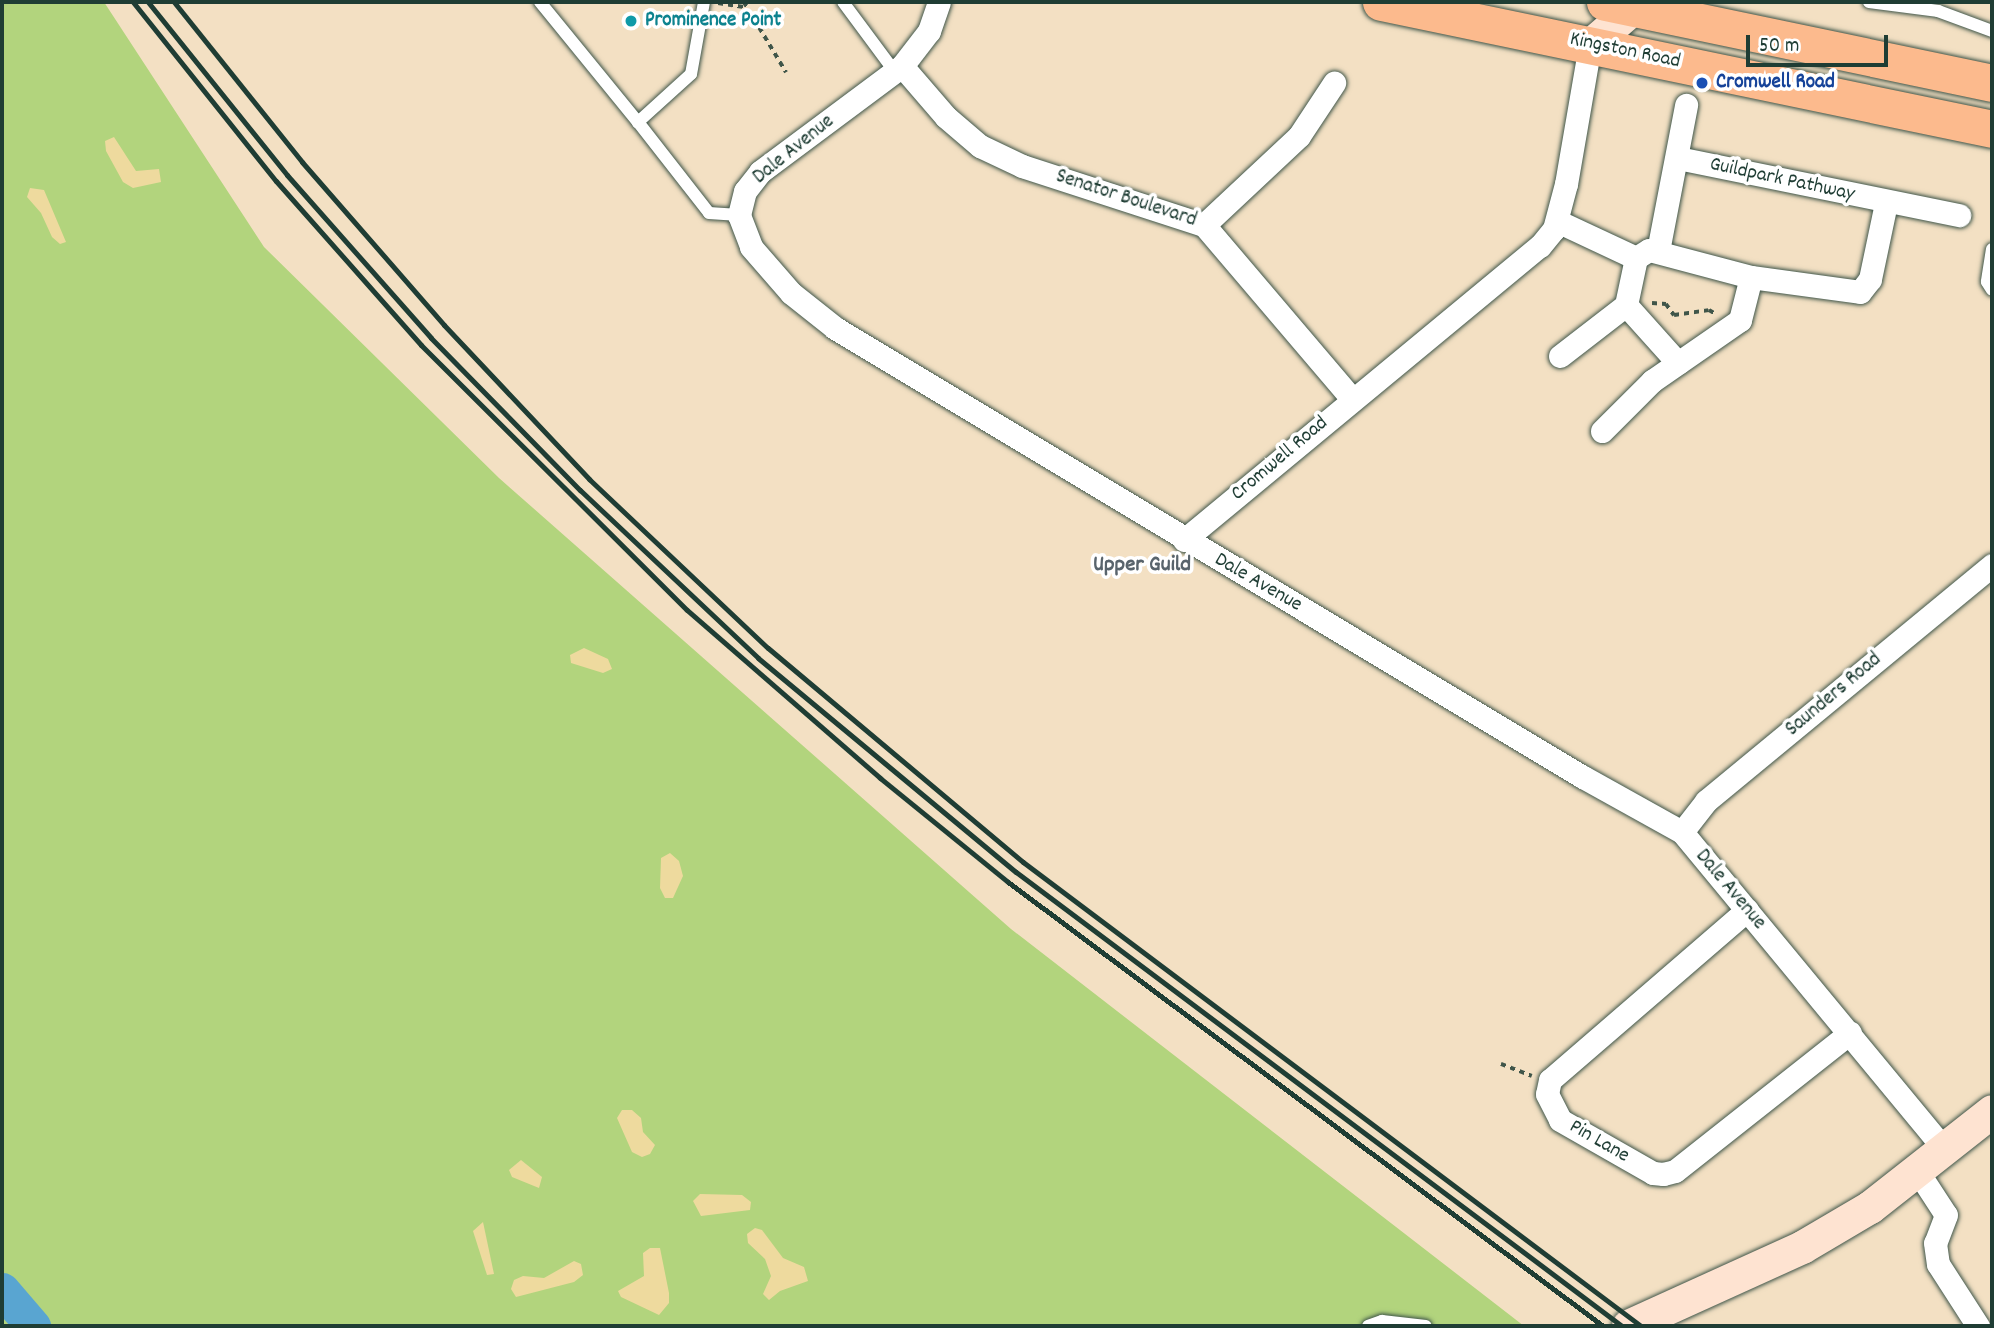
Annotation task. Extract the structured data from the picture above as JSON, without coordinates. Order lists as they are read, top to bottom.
{
  "streets": {
    "main road": ["Kingston Road"],
    "street": [
      "Dale Avenue",
      "Guildpark Pathway",
      "Senator Boulevard",
      "Cromwell Road",
      "Saunders Road",
      "Pin Lane"
    ]
  },
  "crossings": [
    ["Kingston Road", "Cromwell Road"],
    ["Dale Avenue", "Senator Boulevard"],
    ["Dale Avenue", "Cromwell Road"],
    ["Dale Avenue", "Saunders Road"],
    ["Dale Avenue", "Pin Lane"],
    ["Senator Boulevard", "Cromwell Road"]
  ],
  "districts": ["Upper Guild"],
  "places": ["Prominence Point", "Cromwell Road"],
  "scale_bar": "50 m"
}
